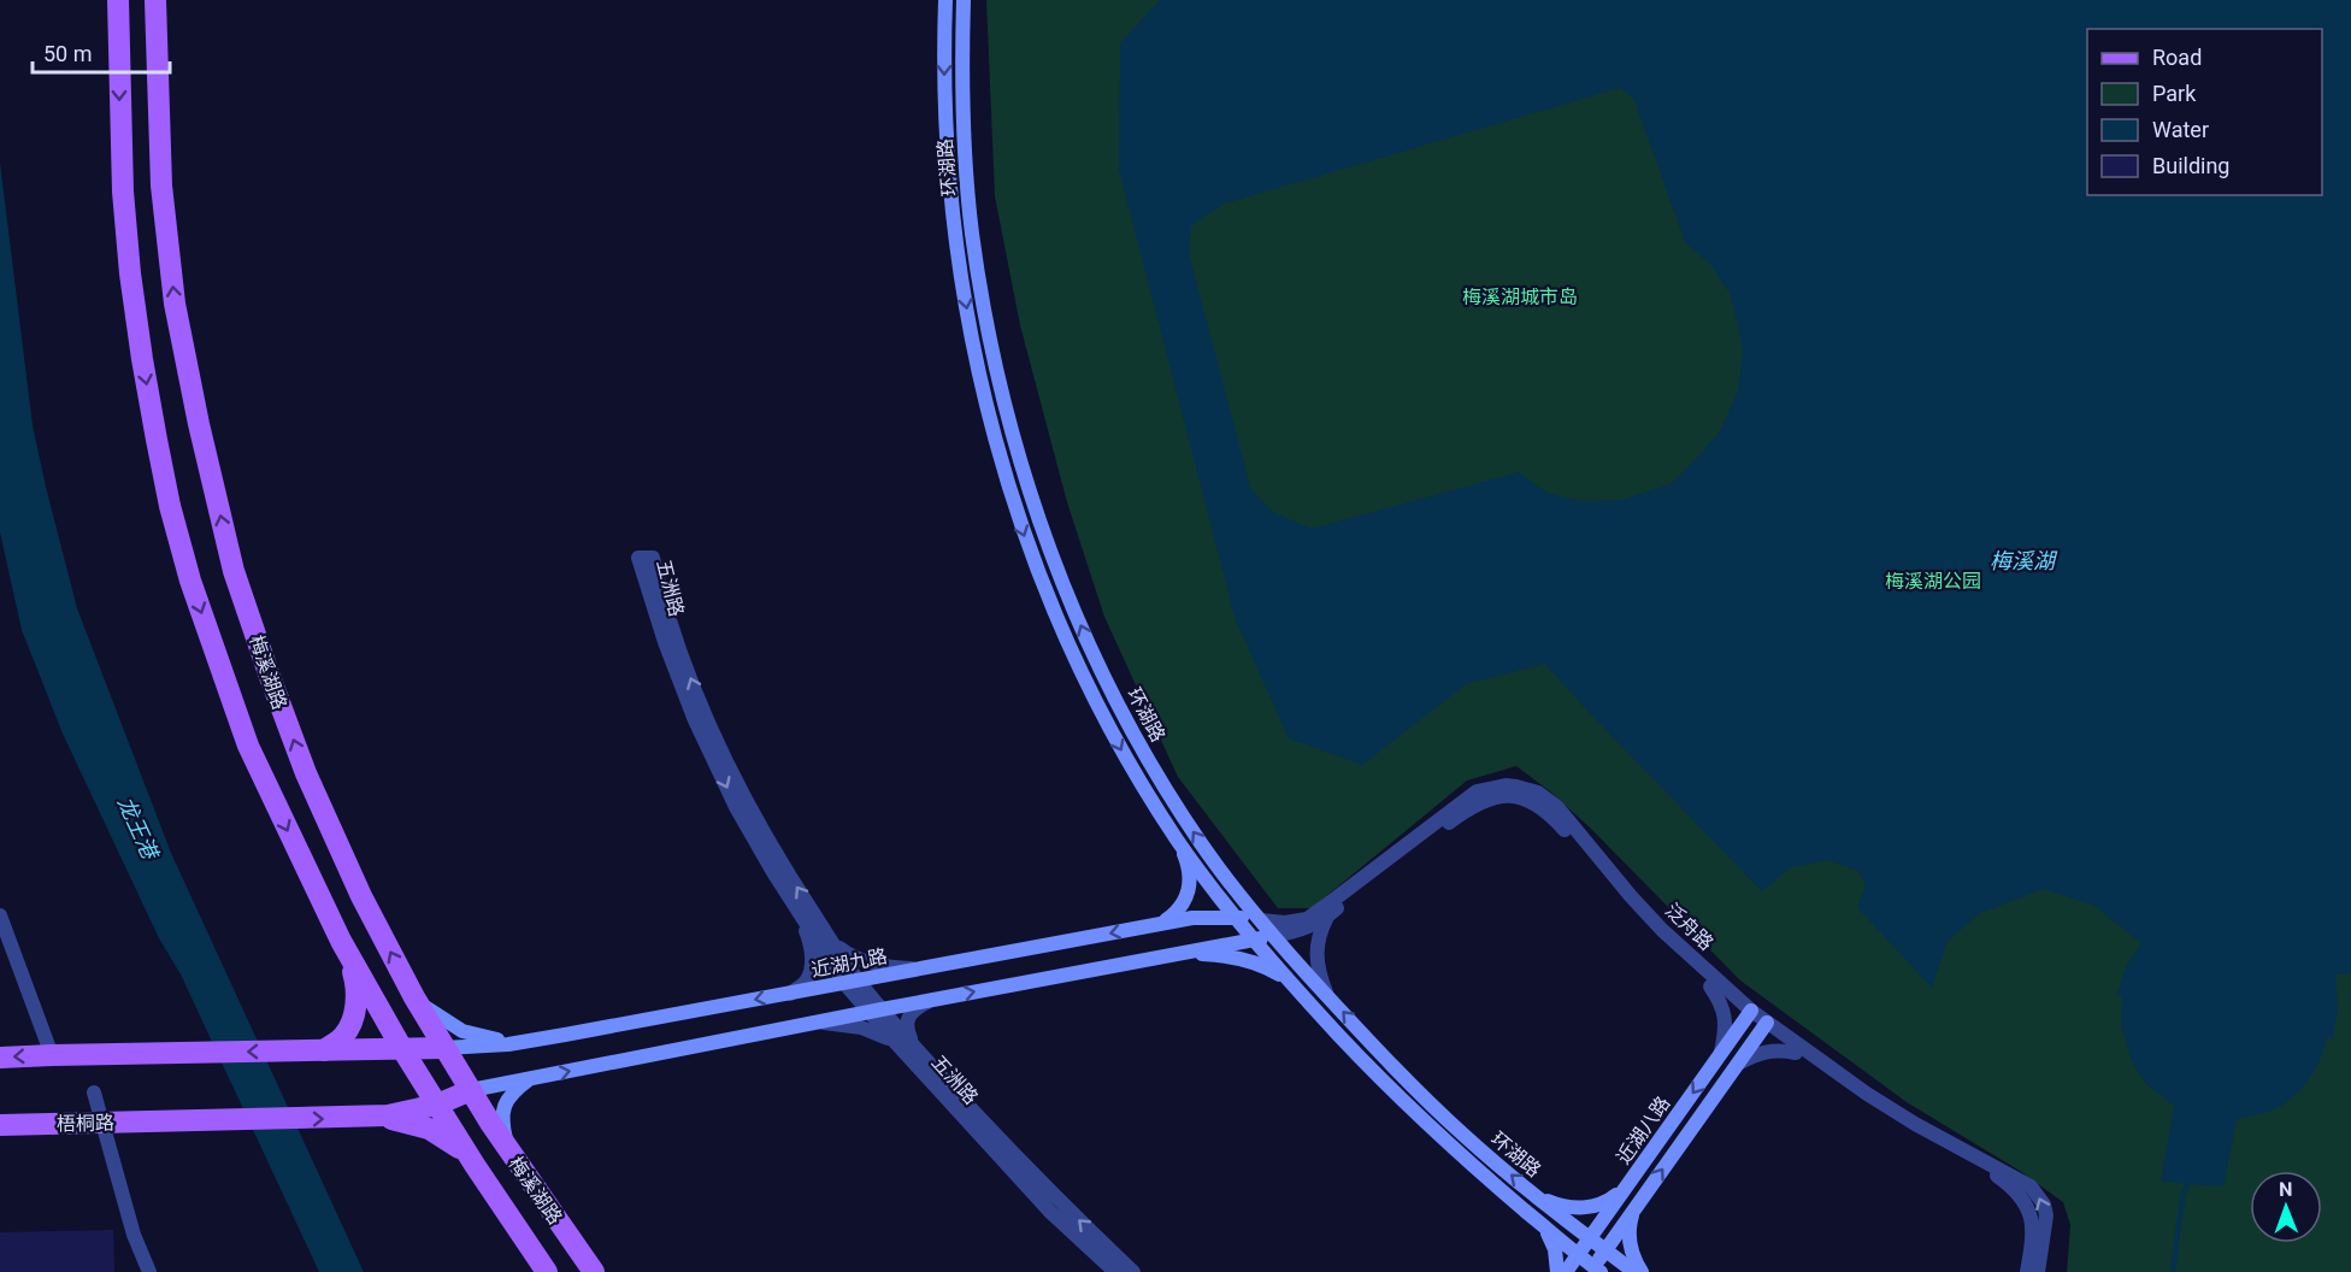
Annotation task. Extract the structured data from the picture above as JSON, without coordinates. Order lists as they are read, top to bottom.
{
  "streets": {
    "main road": [
      "环湖路",
      "梅溪湖路",
      "近湖九路",
      "梧桐路",
      "近湖八路"
    ],
    "street": ["五洲路", "泛舟路"]
  },
  "crossings": [
    ["环湖路", "泛舟路"],
    ["环湖路", "近湖九路"],
    ["环湖路", "近湖八路"],
    ["五洲路", "近湖九路"],
    ["梅溪湖路", "近湖九路"],
    ["泛舟路", "近湖九路"],
    ["泛舟路", "近湖八路"]
  ],
  "water": ["梅溪湖", "龙王港"],
  "parks": ["梅溪湖城市岛", "梅溪湖公园"],
  "legend": [
    "Road",
    "Park",
    "Water",
    "Building"
  ],
  "scale_bar": "50 m",
  "north": "top"
}
